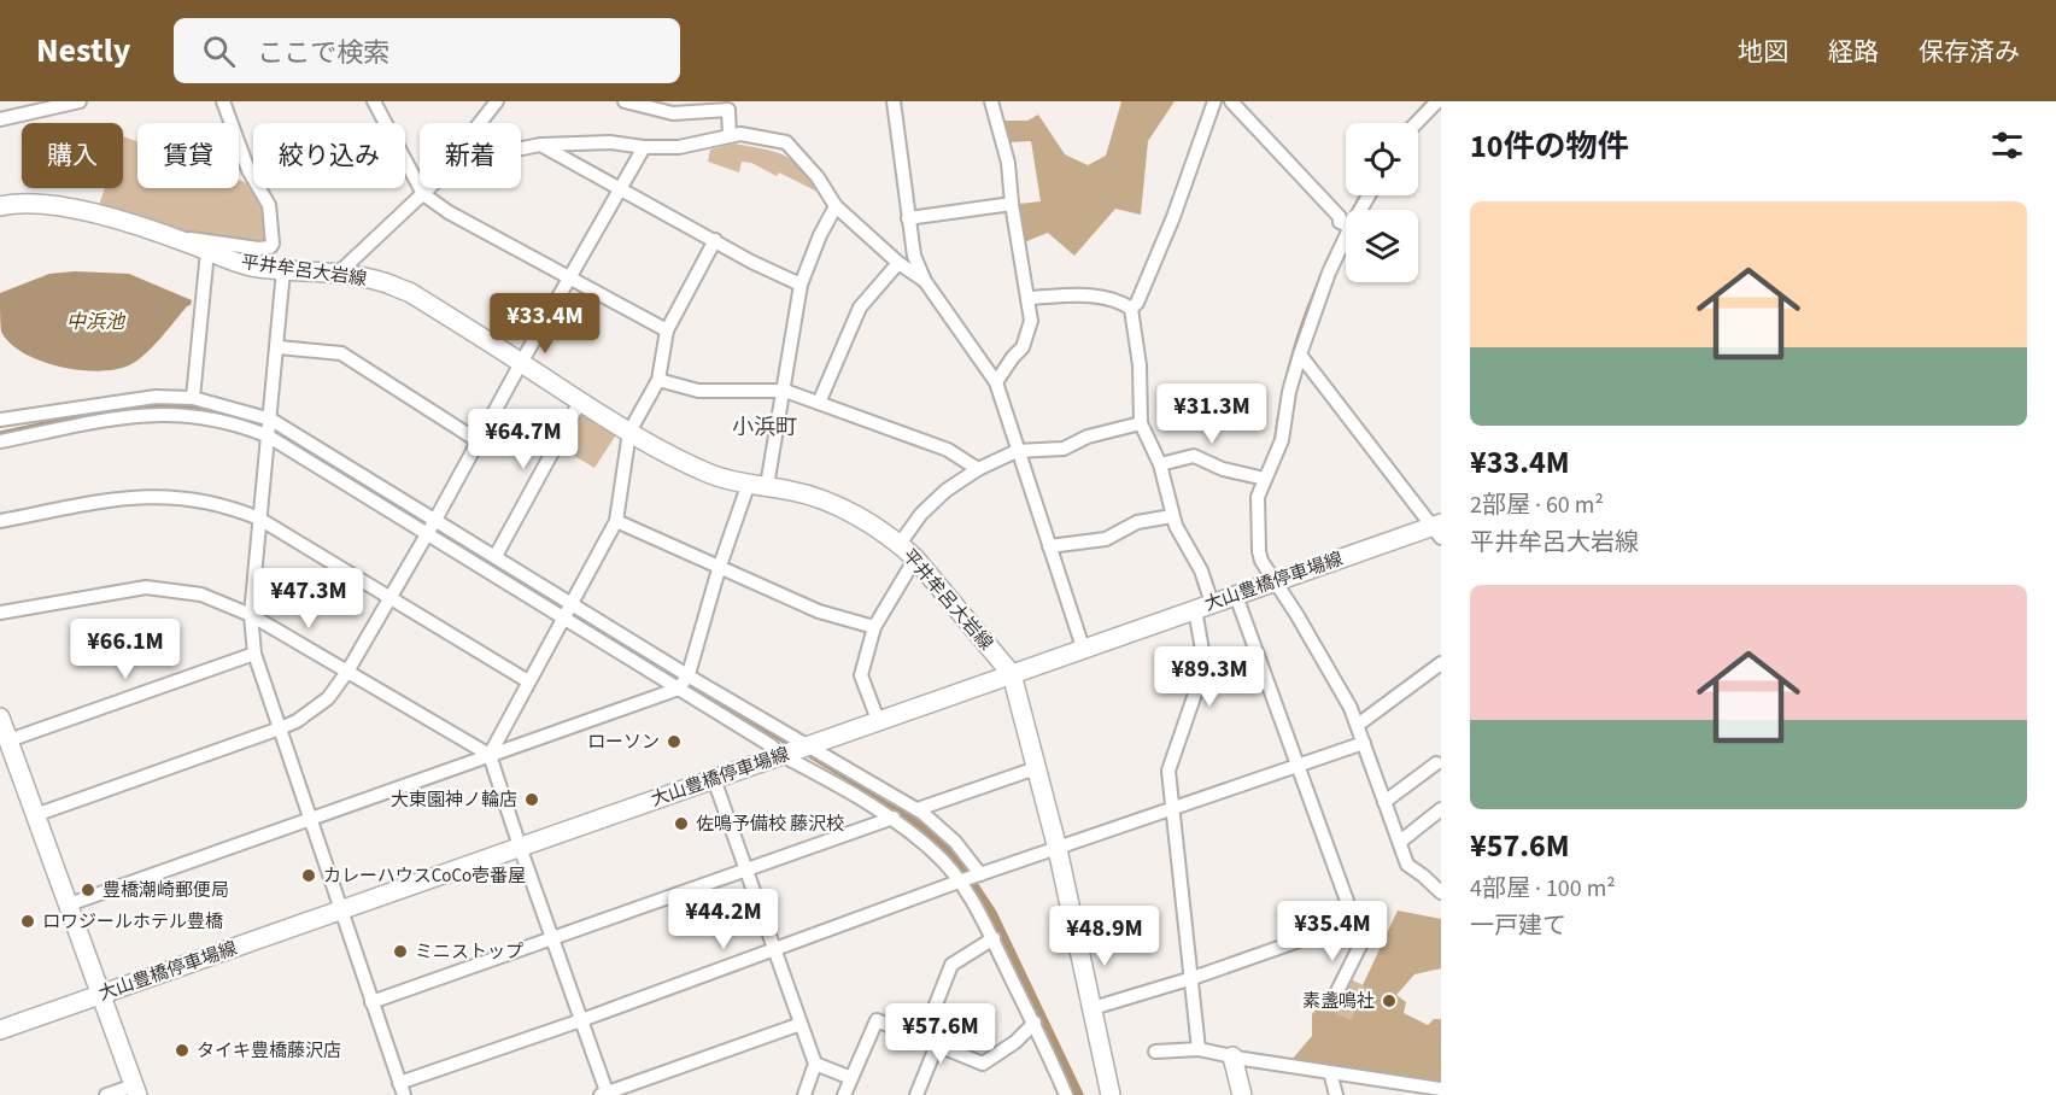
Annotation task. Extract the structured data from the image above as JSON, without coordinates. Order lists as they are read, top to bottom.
{
  "streets": {
    "main road": ["平井牟呂大岩線", "大山豊橋停車場線"]
  },
  "crossings": [
    ["平井牟呂大岩線", "大山豊橋停車場線"]
  ],
  "districts": ["小浜町"],
  "water": ["中浜池"],
  "places": [
    "ローソン",
    "大東園神ノ輪店",
    "佐鳴予備校 藤沢校",
    "カレーハウスCoCo壱番屋",
    "豊橋潮崎郵便局",
    "ロワジールホテル豊橋",
    "ミニストップ",
    "素盞鳴社",
    "タイキ豊橋藤沢店"
  ],
  "page": {
    "header": "Nestly",
    "search": "ここで検索",
    "nav": ["地図", "経路", "保存済み"],
    "heading": "10件の物件",
    "chip": [
      "購入",
      "賃貸",
      "絞り込み",
      "新着"
    ],
    "list": [
      {
        "name": "¥33.4M",
        "note": "2部屋 · 60 m² · 平井牟呂大岩線"
      },
      {
        "name": "¥57.6M",
        "note": "4部屋 · 100 m² · 一戸建て"
      }
    ],
    "price": [
      "¥33.4M",
      "¥31.3M",
      "¥64.7M",
      "¥47.3M",
      "¥66.1M",
      "¥89.3M",
      "¥44.2M",
      "¥35.4M",
      "¥48.9M",
      "¥57.6M"
    ]
  }
}
